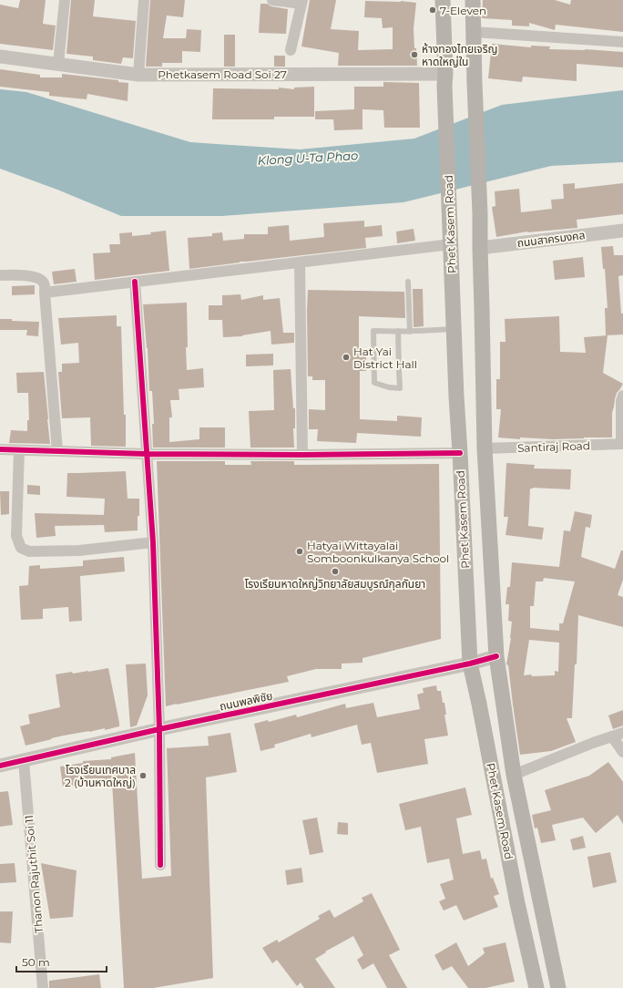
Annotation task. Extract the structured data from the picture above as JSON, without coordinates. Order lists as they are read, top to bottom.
{
  "streets": {
    "main road": ["Phet Kasem Road"],
    "street": [
      "Phetkasem Road Soi 27",
      "ถนนสาครมงคล",
      "Santiraj Road",
      "ถนนพลพิชัย",
      "Thanon Rajuthit Soi 11"
    ]
  },
  "crossings": [
    ["Phetkasem Road Soi 27", "Phet Kasem Road"],
    ["Phet Kasem Road", "ถนนสาครมงคล"],
    ["Phet Kasem Road", "Santiraj Road"],
    ["Phet Kasem Road", "ถนนพลพิชัย"],
    ["ถนนพลพิชัย", "Thanon Rajuthit Soi 11"]
  ],
  "water": ["Klong U-Ta Phao"],
  "places": [
    "7-Eleven",
    "ห้างทองไทยเจริญ หาดใหญ่ใน",
    "Hat Yai District Hall",
    "Hatyai Wittayalai Somboonkulkanya School",
    "โรงเรียนหาดใหญ่วิทยาลัยสมบูรณ์กุลกันยา",
    "โรงเรียนเทศบาล 2 (บ้านหาดใหญ่)"
  ],
  "scale_bar": "50 m"
}
